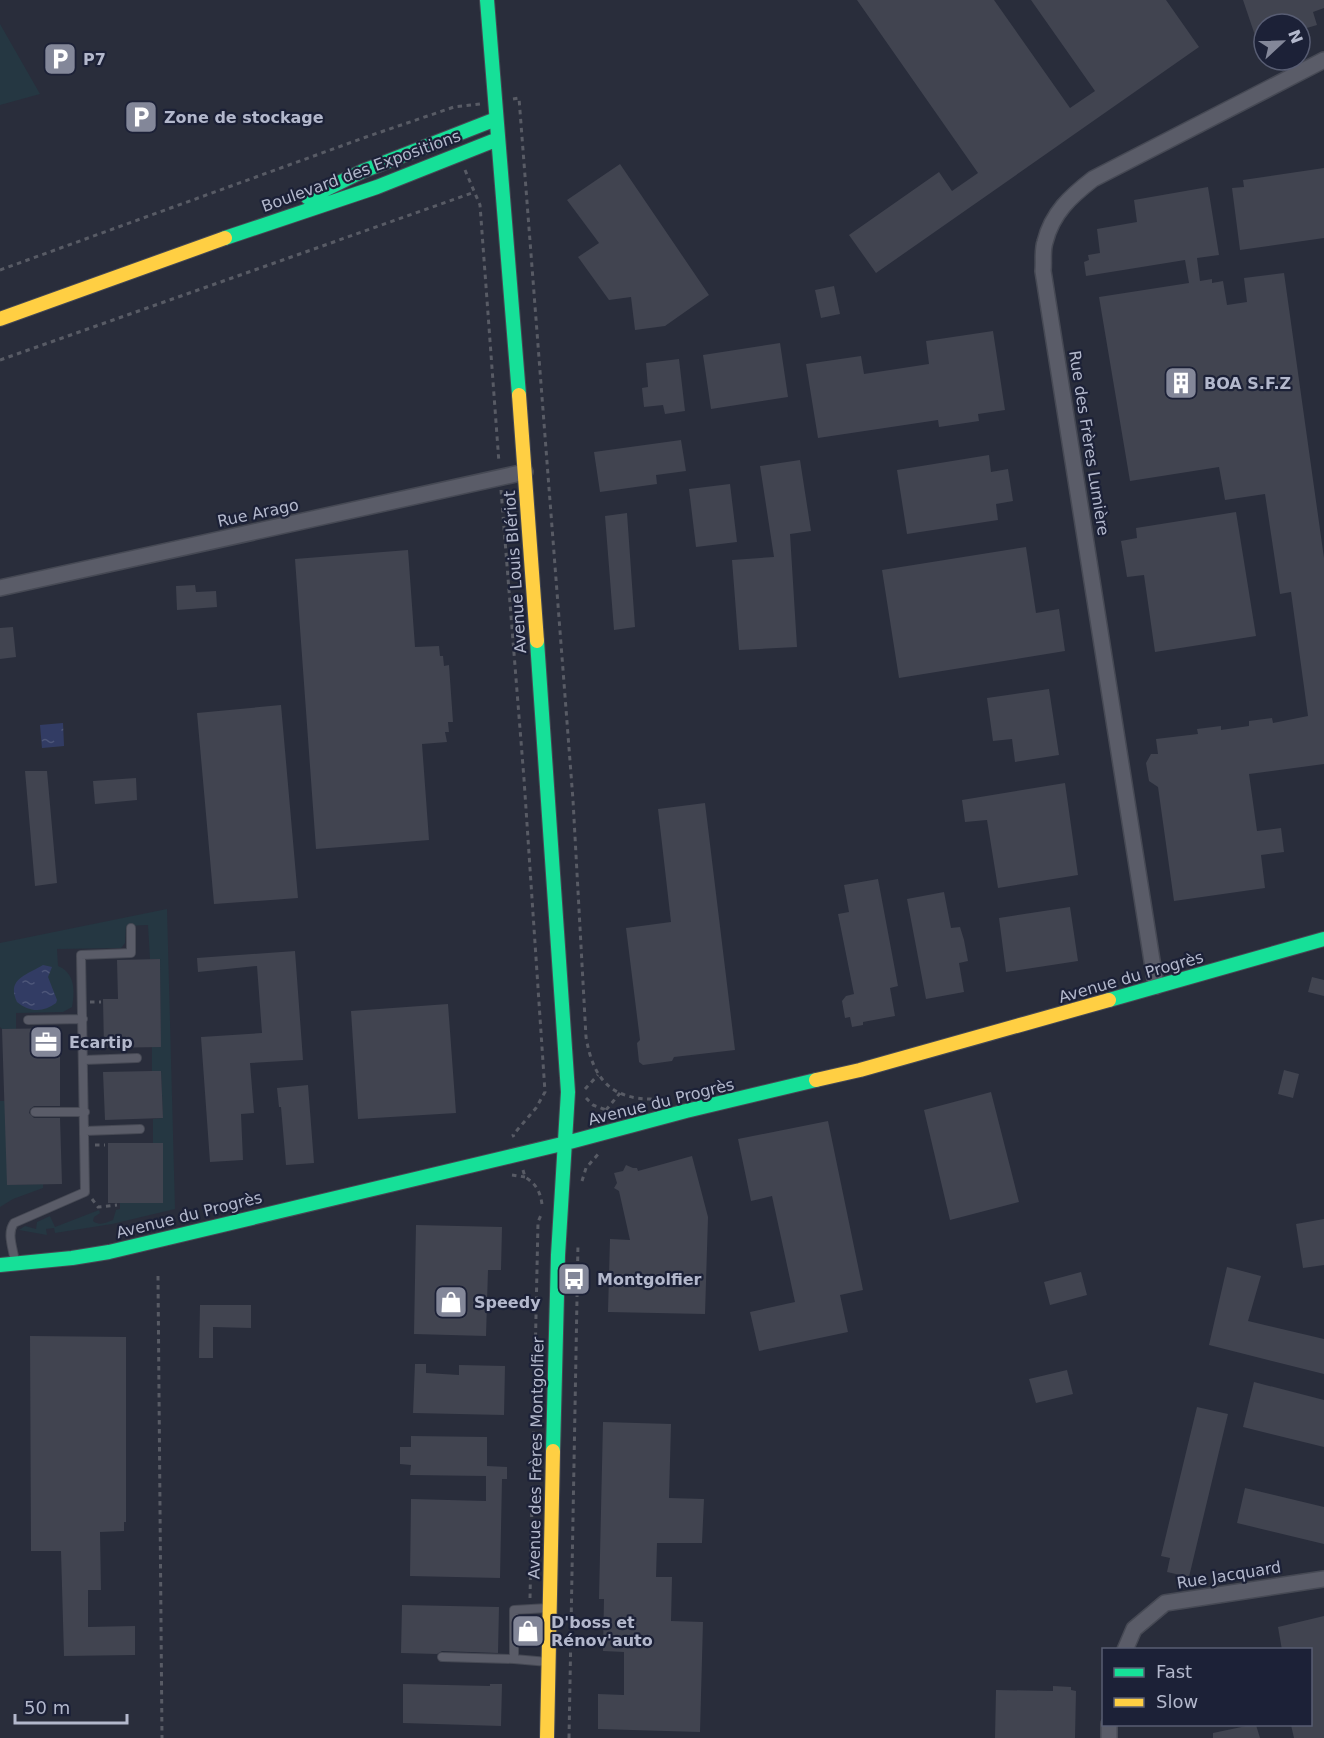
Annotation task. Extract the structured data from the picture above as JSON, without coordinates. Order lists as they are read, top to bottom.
{
  "streets": {
    "street": [
      "Boulevard des Expositions",
      "Rue des Frères Lumière",
      "Rue Arago",
      "Avenue Louis Blériot",
      "Avenue du Progrès",
      "Avenue des Frères Montgolfier",
      "Rue Jacquard"
    ]
  },
  "crossings": [
    ["Boulevard des Expositions", "Avenue Louis Blériot"],
    ["Rue des Frères Lumière", "Avenue du Progrès"],
    ["Rue Arago", "Avenue Louis Blériot"],
    ["Avenue Louis Blériot", "Avenue du Progrès"],
    ["Avenue Louis Blériot", "Avenue des Frères Montgolfier"],
    ["Avenue du Progrès", "Avenue des Frères Montgolfier"]
  ],
  "places": {
    "parking": ["P7", "Zone de stockage"],
    "building": ["BOA S.F.Z"],
    "office": ["Ecartip"],
    "bus stop": ["Montgolfier"],
    "shop": ["Speedy", "D'boss et Rénov'auto"]
  },
  "legend": ["Fast", "Slow"],
  "scale_bar": "50 m",
  "north": "right"
}
